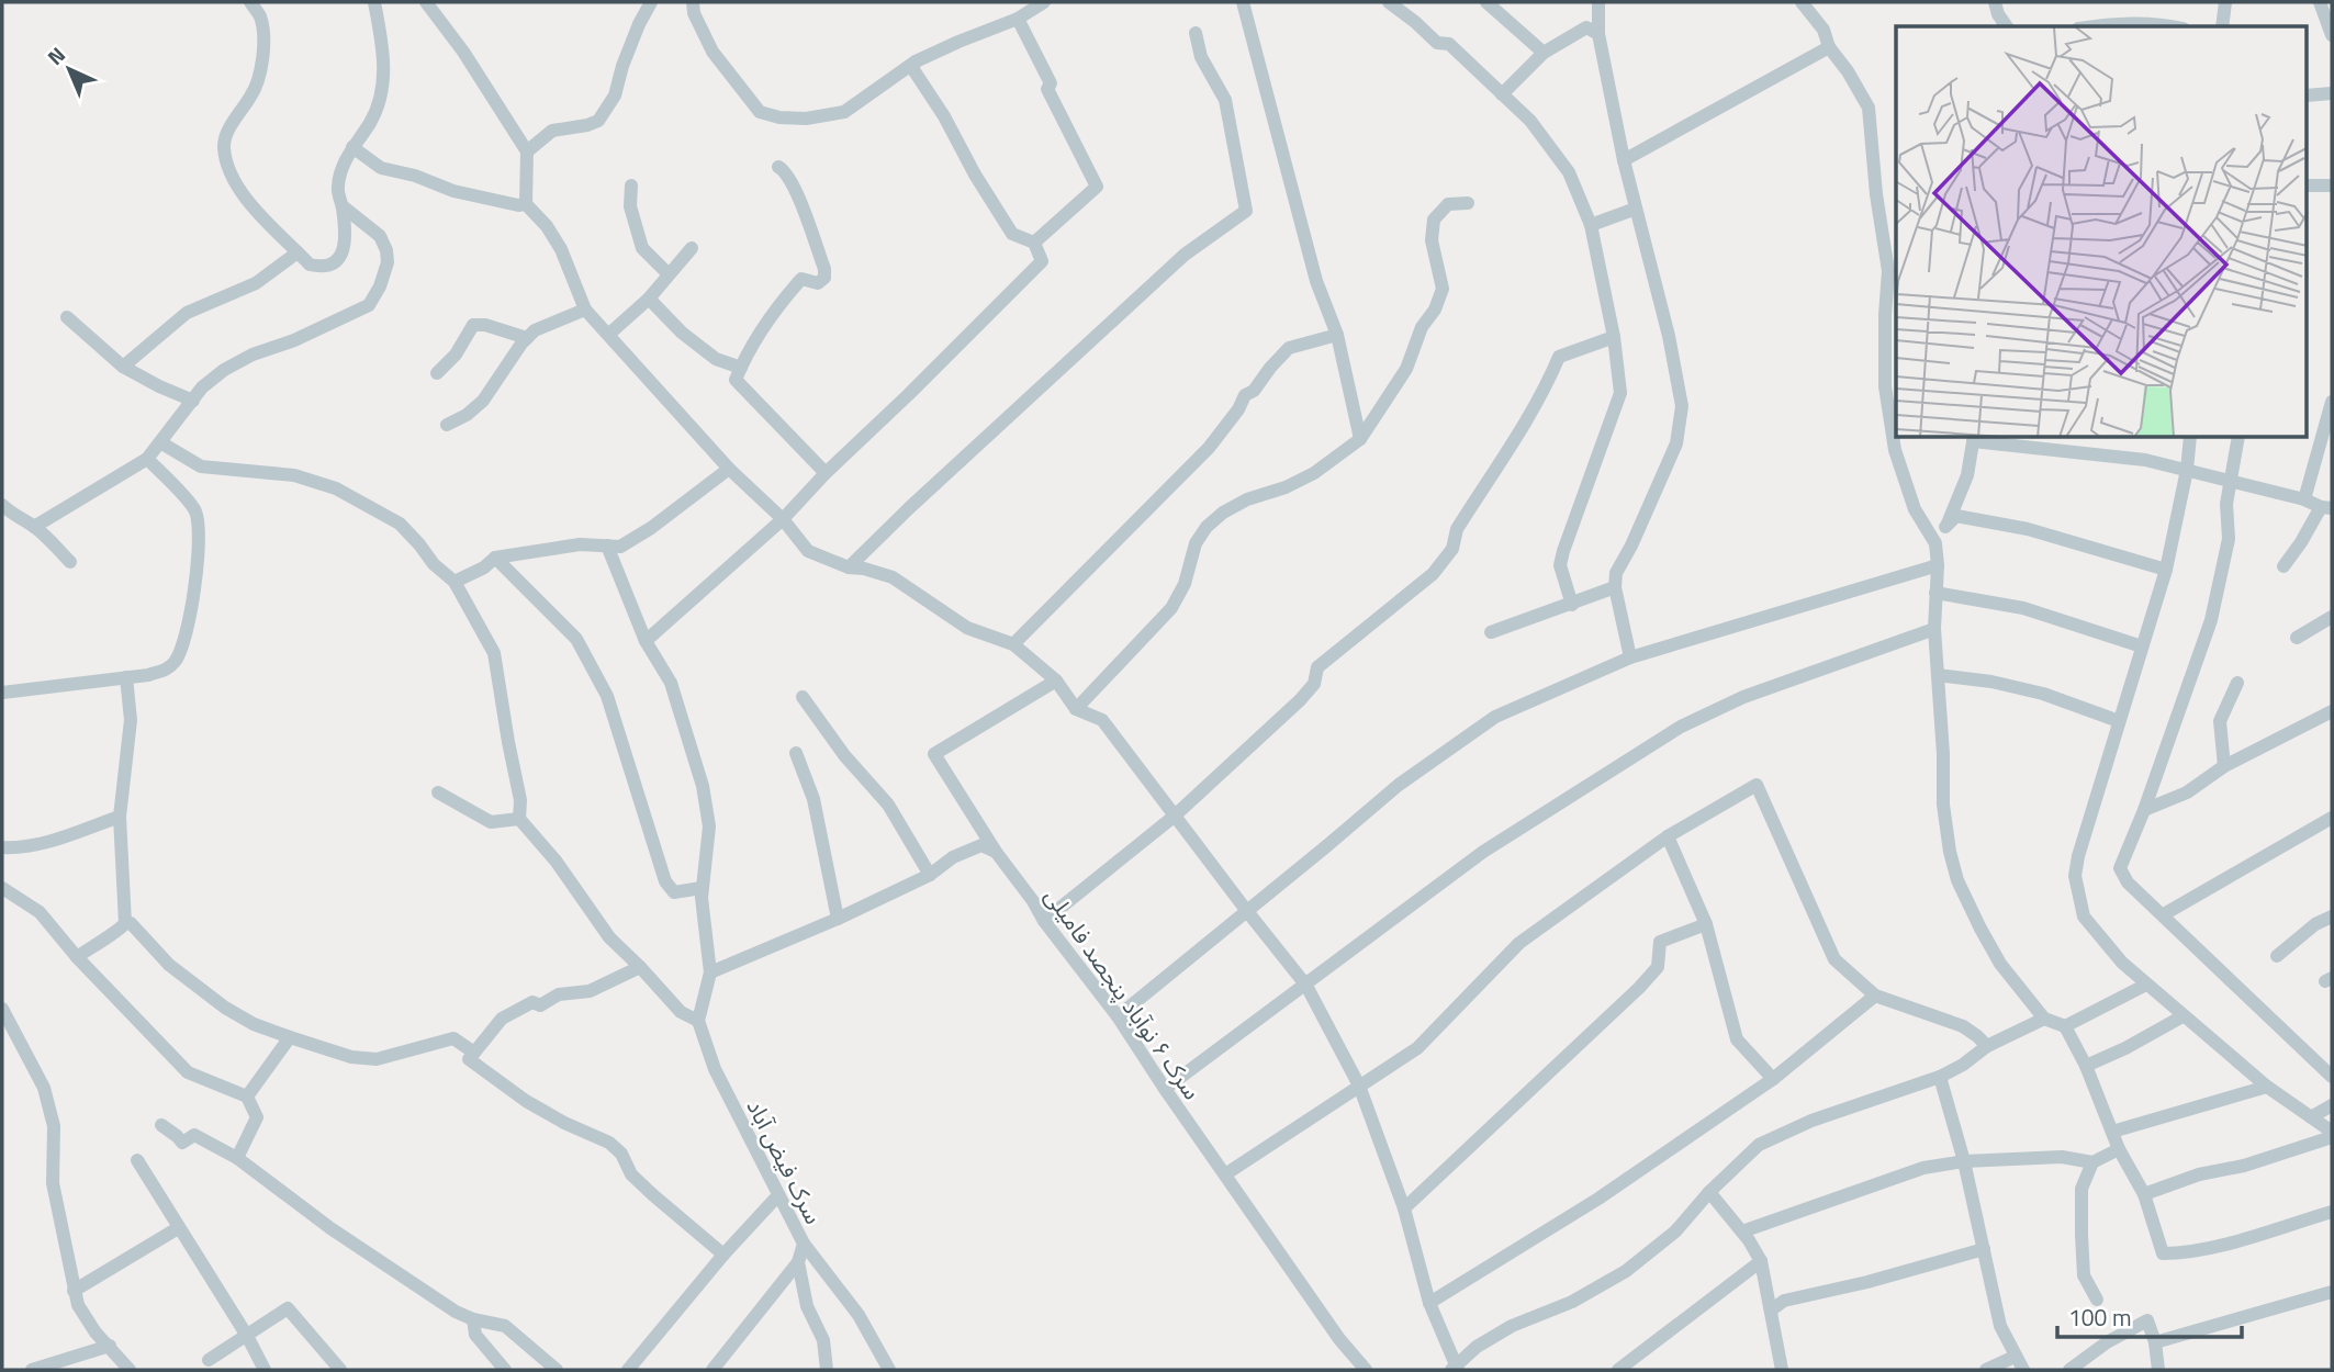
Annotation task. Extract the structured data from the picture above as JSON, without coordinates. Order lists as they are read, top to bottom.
{
  "streets": {
    "street": ["سرک ۶ نوآباد پنجصد فامیلی", "سرک فيض آباد"]
  },
  "scale_bar": "100 m",
  "north": "top left"
}
